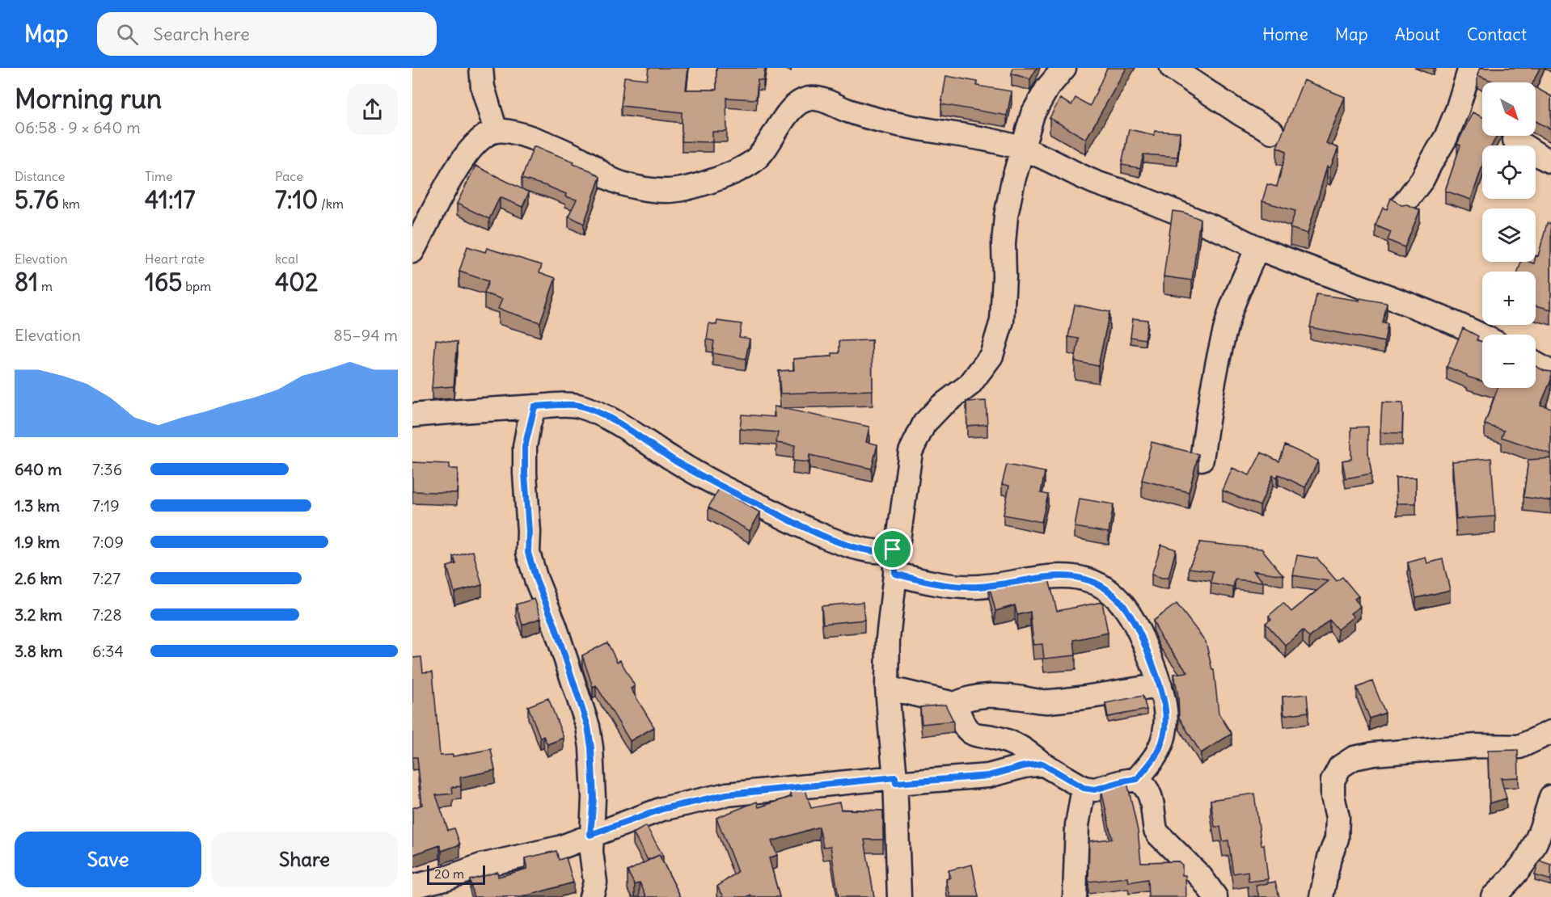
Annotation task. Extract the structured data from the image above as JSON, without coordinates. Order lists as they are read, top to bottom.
{
  "scale_bar": "20 m",
  "north": "bottom right",
  "page": {
    "header": "Map",
    "search": "Search here",
    "nav": [
      "Home",
      "Map",
      "About",
      "Contact"
    ],
    "heading": ["Morning run", "06:58 · 9 × 640 m"],
    "map_buttons": ["+", "−"],
    "stats": [
      ["Distance", "5.76 km"],
      ["Time", "41:17"],
      ["Pace", "7:10 /km"],
      ["Elevation", "81 m"],
      ["Heart rate", "165 bpm"],
      ["kcal", "402"]
    ],
    "chart": ["Elevation", "85–94 m"],
    "list": [
      {
        "name": "640 m",
        "note": "7:36"
      },
      {
        "name": "1.3 km",
        "note": "7:19"
      },
      {
        "name": "1.9 km",
        "note": "7:09"
      },
      {
        "name": "2.6 km",
        "note": "7:27"
      },
      {
        "name": "3.2 km",
        "note": "7:28"
      },
      {
        "name": "3.8 km",
        "note": "6:34"
      }
    ],
    "buttons": ["Save", "Share"],
    "scale": "20 m"
  }
}
